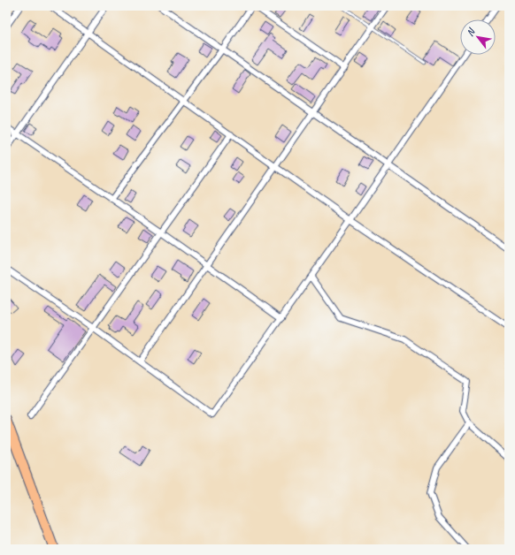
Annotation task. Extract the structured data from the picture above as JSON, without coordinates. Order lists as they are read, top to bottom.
{
  "north": "top left"
}
